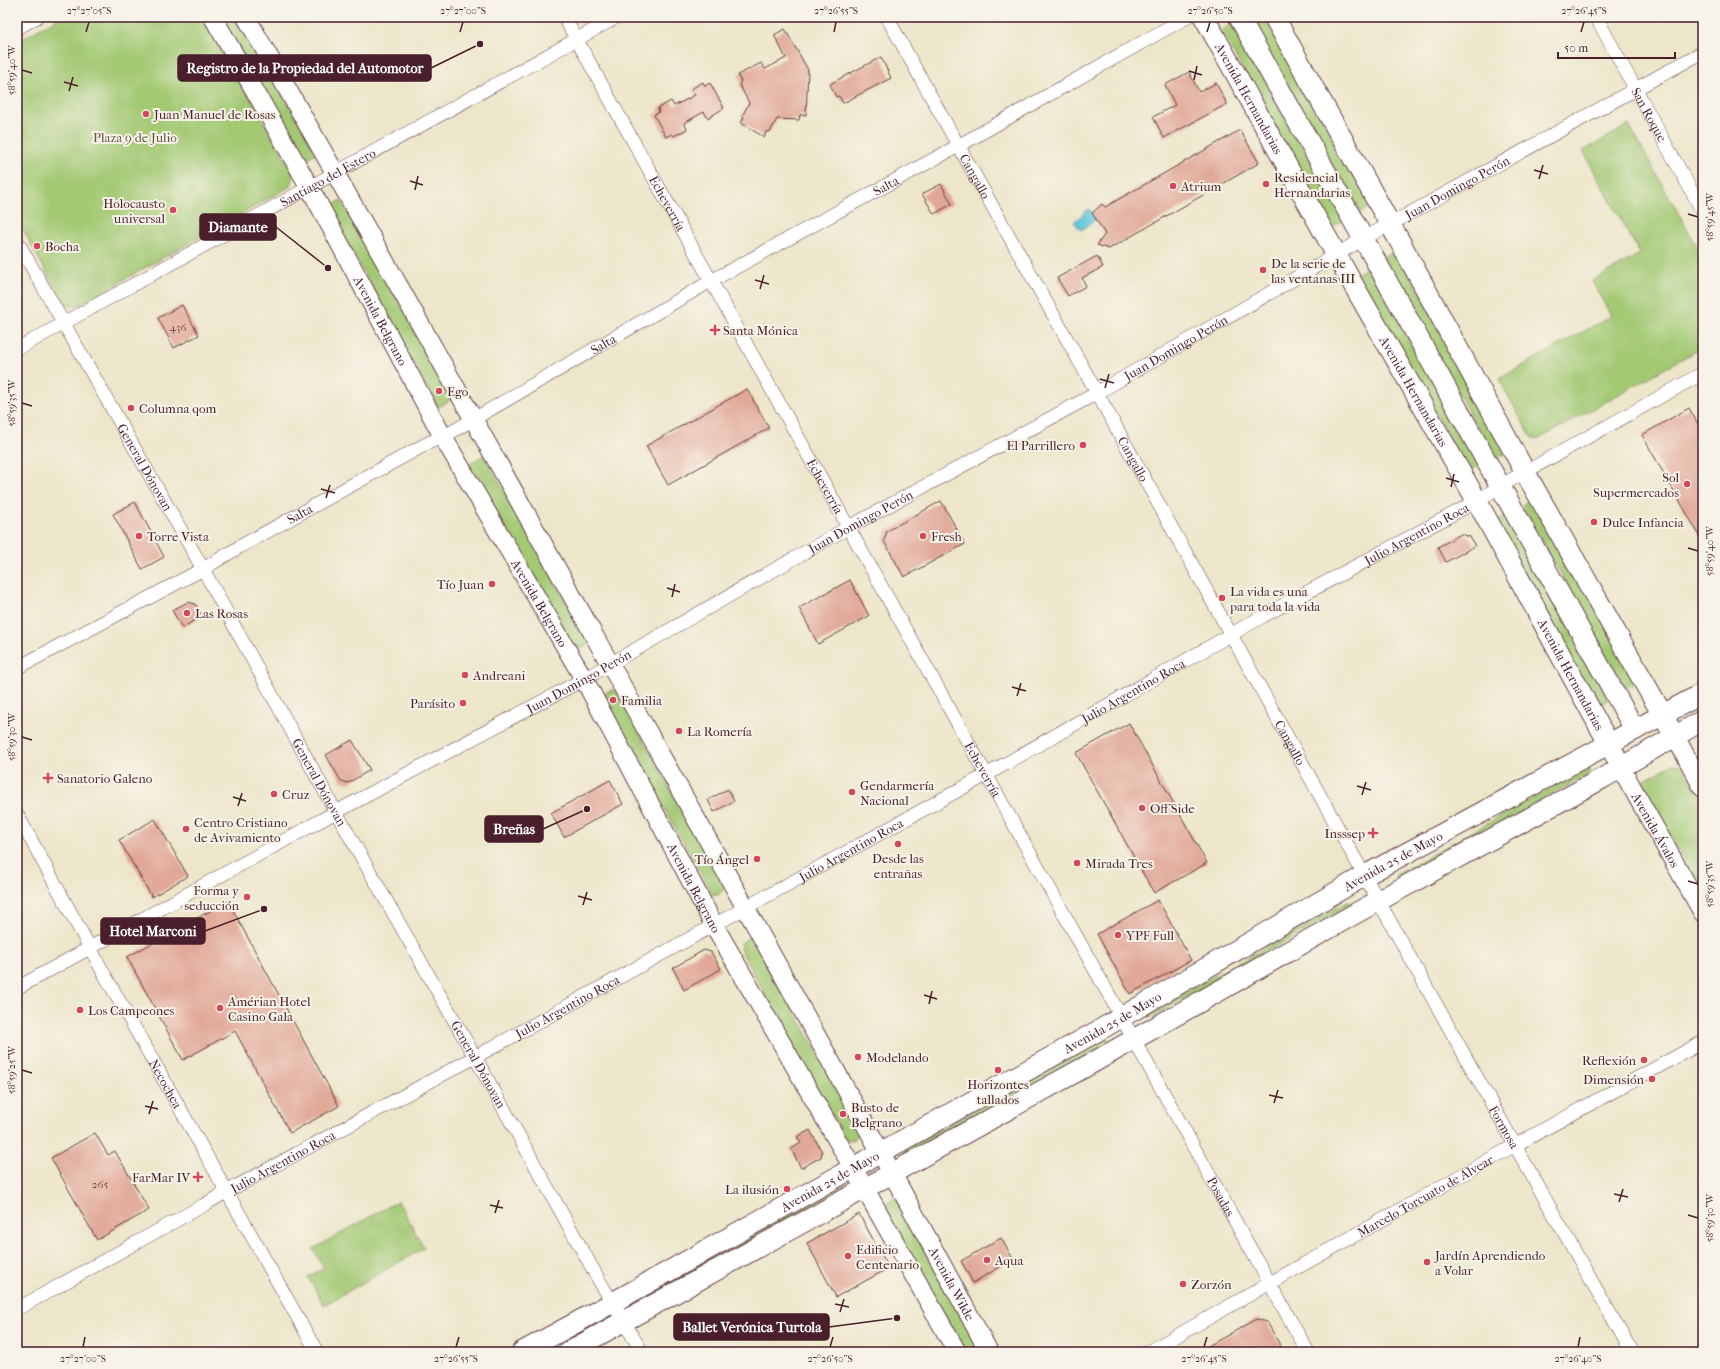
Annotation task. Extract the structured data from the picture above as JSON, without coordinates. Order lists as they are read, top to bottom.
{
  "streets": {
    "main road": [
      "Avenida Hernandarias",
      "Avenida Belgrano",
      "Avenida Ávalos",
      "Avenida 25 de Mayo",
      "Avenida Wilde"
    ],
    "street": [
      "San Roque",
      "Cangallo",
      "Santiago del Estero",
      "Salta",
      "Juan Domingo Perón",
      "Echeverría",
      "General Dónovan",
      "Julio Argentino Roca",
      "Necochea",
      "Formosa",
      "Posadas",
      "Marcelo Torcuato de Alvear"
    ]
  },
  "crossings": [
    ["Avenida Hernandarias", "Juan Domingo Perón"],
    ["Avenida Hernandarias", "Julio Argentino Roca"],
    ["Avenida Hernandarias", "Avenida Ávalos"],
    ["Avenida Hernandarias", "Avenida 25 de Mayo"],
    ["San Roque", "Juan Domingo Perón"],
    ["Cangallo", "Salta"],
    ["Cangallo", "Juan Domingo Perón"],
    ["Cangallo", "Julio Argentino Roca"],
    ["Cangallo", "Avenida 25 de Mayo"],
    ["Cangallo", "Formosa"],
    ["Santiago del Estero", "Echeverría"],
    ["Santiago del Estero", "Avenida Belgrano"],
    ["Santiago del Estero", "General Dónovan"],
    ["Salta", "Echeverría"],
    ["Salta", "Avenida Belgrano"],
    ["Salta", "General Dónovan"],
    ["Juan Domingo Perón", "Echeverría"],
    ["Juan Domingo Perón", "Avenida Belgrano"],
    ["Juan Domingo Perón", "General Dónovan"],
    ["Juan Domingo Perón", "Necochea"],
    ["Echeverría", "Julio Argentino Roca"],
    ["Echeverría", "Avenida 25 de Mayo"],
    ["Echeverría", "Posadas"],
    ["Avenida Belgrano", "Julio Argentino Roca"],
    ["Avenida Belgrano", "Avenida 25 de Mayo"],
    ["General Dónovan", "Julio Argentino Roca"],
    ["General Dónovan", "Avenida 25 de Mayo"],
    ["Julio Argentino Roca", "Necochea"],
    ["Avenida Ávalos", "Avenida 25 de Mayo"],
    ["Avenida 25 de Mayo", "Formosa"],
    ["Avenida 25 de Mayo", "Posadas"],
    ["Avenida 25 de Mayo", "Avenida Wilde"],
    ["Formosa", "Marcelo Torcuato de Alvear"],
    ["Posadas", "Marcelo Torcuato de Alvear"]
  ],
  "parks": ["Plaza 9 de Julio"],
  "places": {
    "other": [
      "Registro de la Propiedad del Automotor",
      "Juan Manuel de Rosas",
      "Residencial Hernandarias",
      "Atrium",
      "Holocausto universal",
      "Bocha",
      "Diamante",
      "De la serie de las ventanas III",
      "Ego",
      "Columna qom",
      "El Parrillero",
      "Sol Supermercados",
      "Dulce Infancia",
      "Torre Vista",
      "Fresh",
      "Tío Juan",
      "La vida es una para toda la vida",
      "Las Rosas",
      "Andreani",
      "Familia",
      "Parásito",
      "La Romería",
      "Gendarmería Nacional",
      "Cruz",
      "Off Side",
      "Breñas",
      "Centro Cristiano de Avivamiento",
      "Desde las entrañas",
      "Tío Ángel",
      "Mirada Tres",
      "Forma y seducción",
      "Hotel Marconi",
      "YPF Full",
      "Amérian Hotel Casino Gala",
      "Los Campeones",
      "Modelando",
      "Reflexión",
      "Horizontes tallados",
      "Dimensión",
      "Busto de Belgrano",
      "La ilusión",
      "Edificio Centenario",
      "Aqua",
      "Jardín Aprendiendo a Volar",
      "Zorzón",
      "Ballet Verónica Turtola"
    ],
    "health": [
      "Santa Mónica",
      "Sanatorio Galeno",
      "Insssep",
      "FarMar IV"
    ]
  },
  "house_numbers": ["436", "265"],
  "scale_bar": "50 m",
  "coordinates": [
    "27°27'05\"S",
    "27°27'00\"S",
    "27°26'55\"S",
    "27°26'50\"S",
    "27°26'45\"S",
    "58°59'40\"W",
    "58°59'45\"W",
    "58°59'35\"W",
    "58°59'30\"W",
    "58°59'25\"W",
    "27°26'40\"S"
  ]
}
